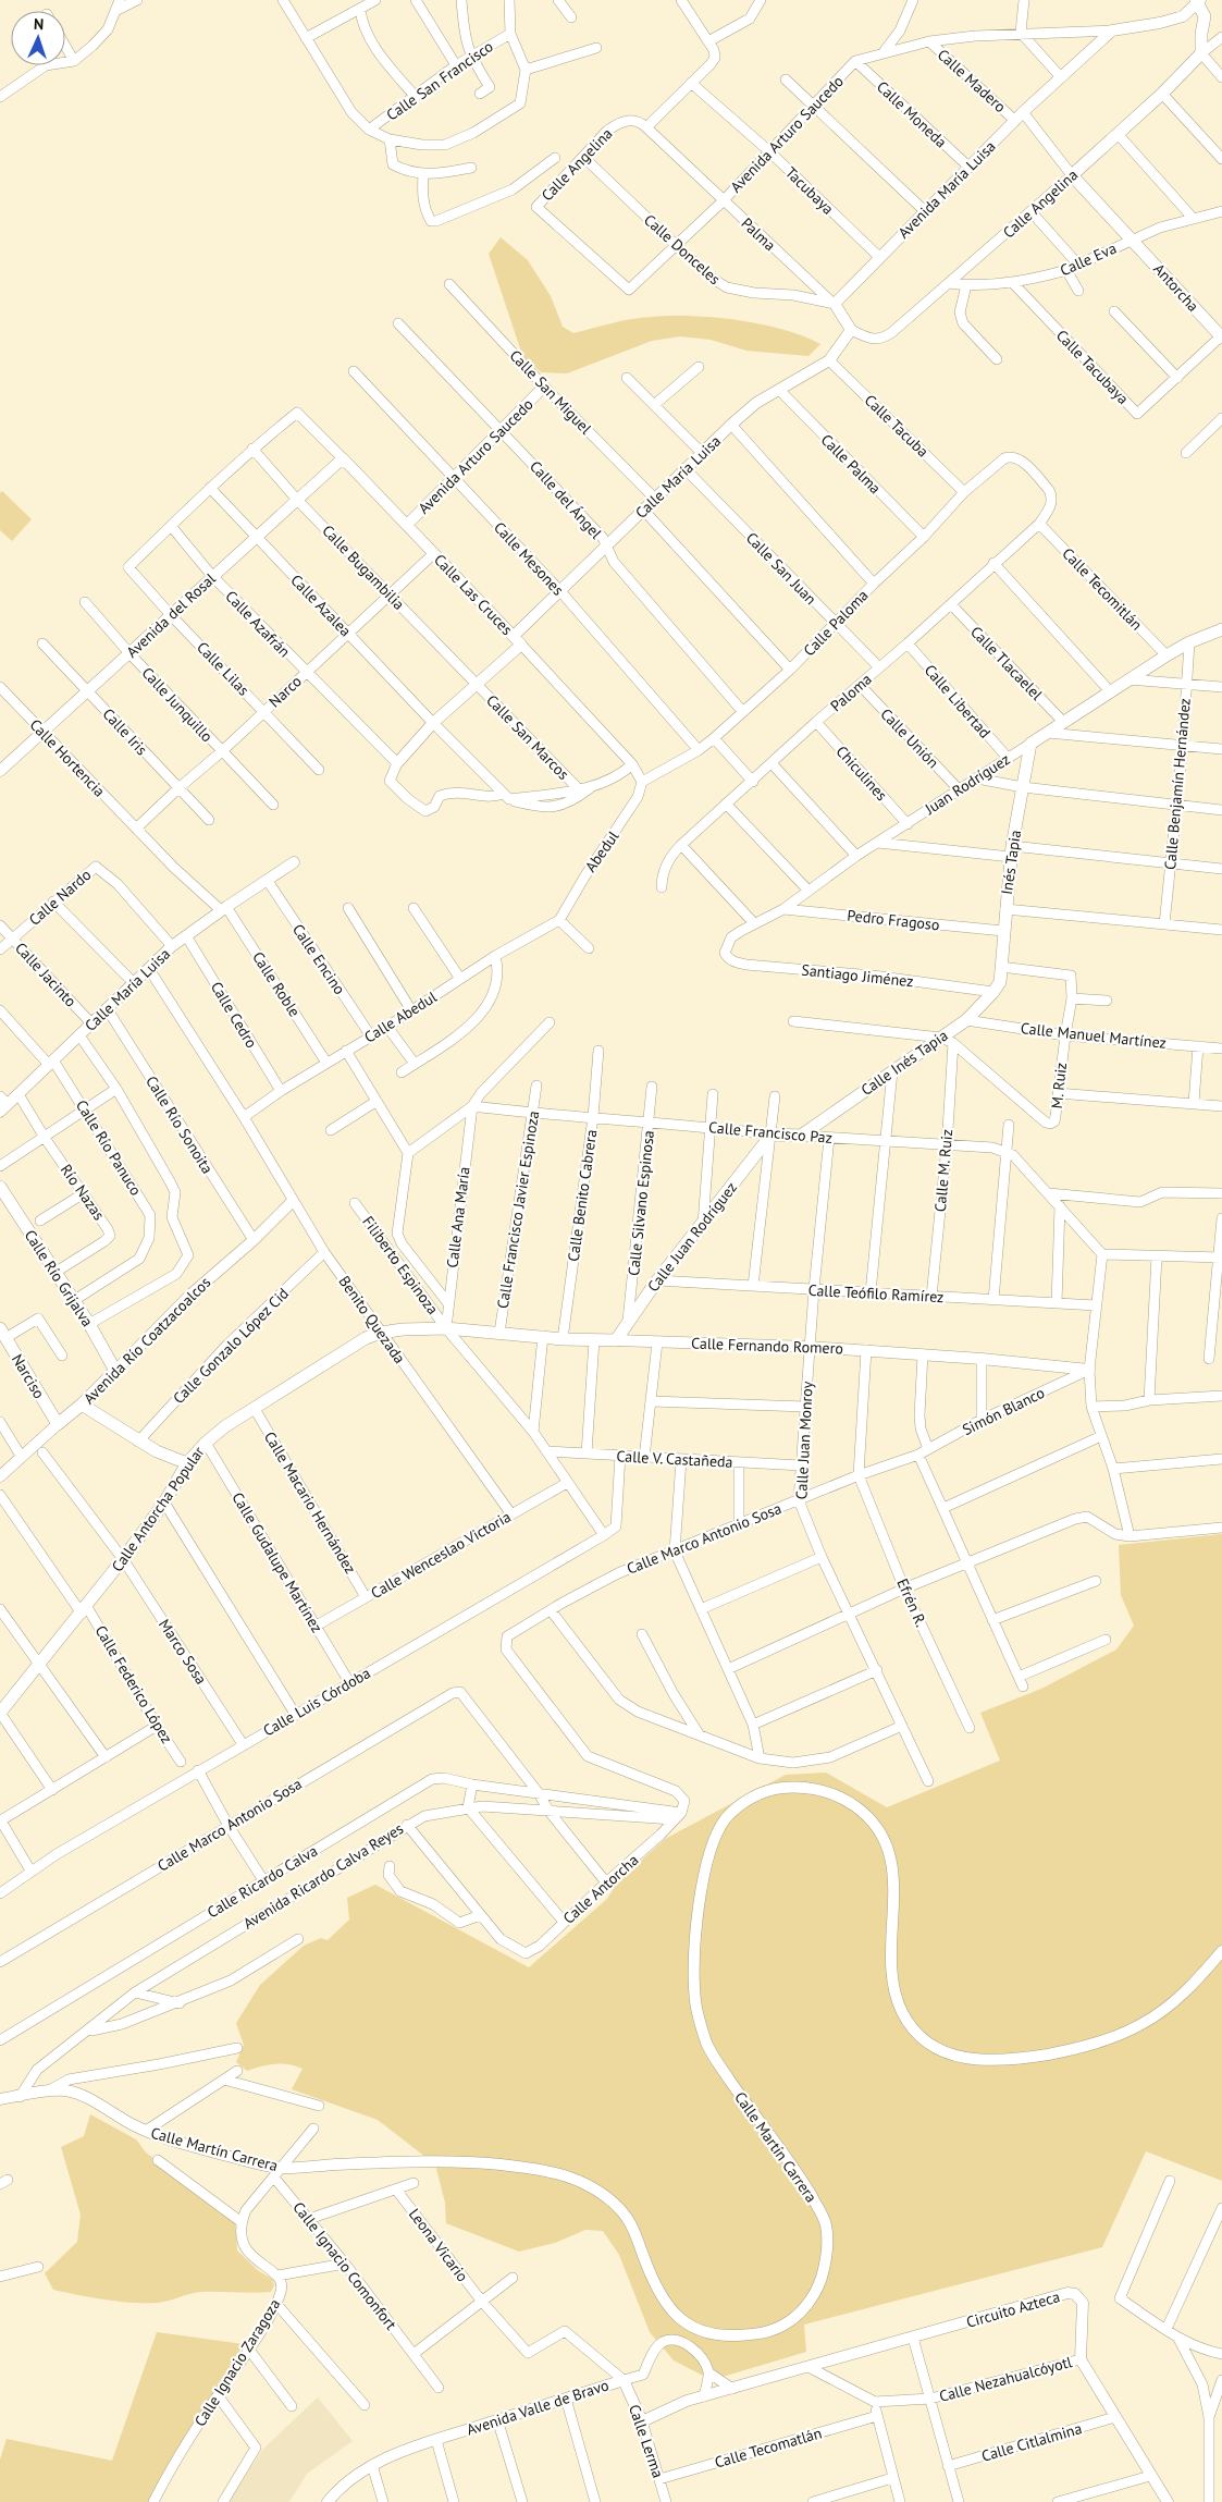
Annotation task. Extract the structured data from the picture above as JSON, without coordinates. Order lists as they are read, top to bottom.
{
  "streets": {
    "main road": [
      "Calle Madero",
      "Calle Angelina",
      "Antorcha",
      "Juan Rodríguez",
      "Inés Tapia",
      "Calle Inés Tapia",
      "Calle Francisco Paz",
      "Calle Juan Rodríguez",
      "Calle Río Grijalva",
      "Avenida Río Coatzacoalcos",
      "Calle Fernando Romero",
      "Narciso",
      "Calle Antorcha Popular"
    ],
    "street": [
      "Calle San Francisco",
      "Calle Moneda",
      "Avenida Arturo Saucedo",
      "Avenida María Luisa",
      "Tacubaya",
      "Palma",
      "Calle Donceles",
      "Calle Eva",
      "Calle Tacubaya",
      "Calle San Miguel",
      "Calle Tacuba",
      "Calle Palma",
      "Calle María Luisa",
      "Calle del Ángel",
      "Calle Mesones",
      "Calle Bugambilia",
      "Calle San Juan",
      "Calle Tecomitlán",
      "Calle Las Cruces",
      "Calle Azalea",
      "Avenida del Rosal",
      "Calle Paloma",
      "Calle Azafrán",
      "Calle Tlacaelel",
      "Calle Lilas",
      "Narco",
      "Paloma",
      "Calle Libertad",
      "Calle Junquillo",
      "Calle Iris",
      "Calle San Marcos",
      "Calle Unión",
      "Calle Hortencia",
      "Chiculines",
      "Calle Benjamín Hernández",
      "Abedul",
      "Calle Nardo",
      "Pedro Fragoso",
      "Calle Encino",
      "Calle Jacinto",
      "Santiago Jiménez",
      "Calle Roble",
      "Calle Cedro",
      "Calle Abedul",
      "Calle Manuel Martínez",
      "M. Ruiz",
      "Calle Río Sonoita",
      "Calle Río Panuco",
      "Calle M. Ruiz",
      "Río Nazas",
      "Calle Benito Cabrera",
      "Calle Silvano Espinosa",
      "Calle Francisco Javier Espinoza",
      "Calle Ana María",
      "Filiberto Espinoza",
      "Calle Teófilo Ramírez",
      "Benito Quezada",
      "Calle Gonzalo López Cid",
      "Simón Blanco",
      "Calle Juan Monroy",
      "Calle V. Castañeda",
      "Calle Macario Hernández",
      "Calle Marco Antonio Sosa",
      "Calle Wenceslao Victoria",
      "Calle Gudalupe Martínez",
      "Efrén R.",
      "Marco Sosa",
      "Calle Federico López",
      "Calle Luis Córdoba",
      "Avenida Ricardo Calva Reyes",
      "Calle Ricardo Calva",
      "Calle Antorcha",
      "Calle Martín Carrera",
      "Leona Vicario",
      "Calle Ignacio Comonfort",
      "Circuito Azteca",
      "Calle Ignacio Zaragoza",
      "Calle Nezahualcóyotl",
      "Avenida Valle de Bravo",
      "Calle Lerma",
      "Calle Citlalmina",
      "Calle Tecomatlán"
    ]
  },
  "crossings": [
    ["Calle Madero", "Avenida Arturo Saucedo"],
    ["Calle Madero", "Calle Angelina"],
    ["Calle Madero", "Avenida María Luisa"],
    ["Calle Madero", "Calle Eva"],
    ["Calle Madero", "Antorcha"],
    ["Calle Moneda", "Avenida Arturo Saucedo"],
    ["Calle Moneda", "Avenida María Luisa"],
    ["Avenida Arturo Saucedo", "Calle Angelina"],
    ["Avenida Arturo Saucedo", "Tacubaya"],
    ["Avenida Arturo Saucedo", "Palma"],
    ["Avenida Arturo Saucedo", "Calle Donceles"],
    ["Avenida Arturo Saucedo", "Calle San Miguel"],
    ["Avenida Arturo Saucedo", "Calle del Ángel"],
    ["Avenida Arturo Saucedo", "Calle Mesones"],
    ["Avenida Arturo Saucedo", "Calle Las Cruces"],
    ["Calle Angelina", "Palma"],
    ["Calle Angelina", "Calle Donceles"],
    ["Calle Angelina", "Calle Eva"],
    ["Calle Angelina", "Calle María Luisa"],
    ["Avenida María Luisa", "Tacubaya"],
    ["Avenida María Luisa", "Palma"],
    ["Avenida María Luisa", "Calle Donceles"],
    ["Palma", "Calle Donceles"],
    ["Palma", "Calle María Luisa"],
    ["Calle Eva", "Antorcha"],
    ["Calle Eva", "Calle Tacubaya"],
    ["Antorcha", "Calle Tacubaya"],
    ["Calle San Miguel", "Calle María Luisa"],
    ["Calle Tacuba", "Calle María Luisa"],
    ["Calle Tacuba", "Calle Paloma"],
    ["Calle Palma", "Calle María Luisa"],
    ["Calle Palma", "Calle Paloma"],
    ["Calle María Luisa", "Calle del Ángel"],
    ["Calle María Luisa", "Calle Mesones"],
    ["Calle María Luisa", "Calle Bugambilia"],
    ["Calle María Luisa", "Calle San Juan"],
    ["Calle María Luisa", "Calle Las Cruces"],
    ["Calle María Luisa", "Calle Azalea"],
    ["Calle María Luisa", "Calle Azafrán"],
    ["Calle María Luisa", "Calle San Marcos"],
    ["Calle María Luisa", "Calle Nardo"],
    ["Calle María Luisa", "Calle Encino"],
    ["Calle María Luisa", "Calle Jacinto"],
    ["Calle María Luisa", "Calle Roble"],
    ["Calle María Luisa", "Calle Cedro"],
    ["Calle María Luisa", "Calle Río Sonoita"],
    ["Calle María Luisa", "Calle Río Panuco"],
    ["Calle María Luisa", "Río Nazas"],
    ["Calle María Luisa", "Benito Quezada"],
    ["Calle del Ángel", "Calle Paloma"],
    ["Calle Mesones", "Calle Paloma"],
    ["Calle Bugambilia", "Calle Las Cruces"],
    ["Calle Bugambilia", "Avenida del Rosal"],
    ["Calle Bugambilia", "Narco"],
    ["Calle Bugambilia", "Calle San Marcos"],
    ["Calle San Juan", "Calle Paloma"],
    ["Calle San Juan", "Paloma"],
    ["Calle Tecomitlán", "Paloma"],
    ["Calle Tecomitlán", "Juan Rodríguez"],
    ["Calle Las Cruces", "Avenida del Rosal"],
    ["Calle Las Cruces", "Calle Paloma"],
    ["Calle Las Cruces", "Narco"],
    ["Calle Las Cruces", "Abedul"],
    ["Calle Azalea", "Avenida del Rosal"],
    ["Calle Azalea", "Narco"],
    ["Avenida del Rosal", "Calle Azafrán"],
    ["Avenida del Rosal", "Calle Lilas"],
    ["Avenida del Rosal", "Calle Junquillo"],
    ["Avenida del Rosal", "Calle Iris"],
    ["Avenida del Rosal", "Calle Hortencia"],
    ["Calle Paloma", "Paloma"],
    ["Calle Paloma", "Abedul"],
    ["Calle Azafrán", "Calle Lilas"],
    ["Calle Azafrán", "Narco"],
    ["Calle Tlacaelel", "Paloma"],
    ["Calle Tlacaelel", "Juan Rodríguez"],
    ["Calle Lilas", "Narco"],
    ["Narco", "Calle Junquillo"],
    ["Narco", "Calle Iris"],
    ["Narco", "Calle Hortencia"],
    ["Paloma", "Calle Libertad"],
    ["Paloma", "Calle Unión"],
    ["Paloma", "Chiculines"],
    ["Calle Libertad", "Juan Rodríguez"],
    ["Calle Unión", "Juan Rodríguez"],
    ["Chiculines", "Juan Rodríguez"],
    ["Juan Rodríguez", "Calle Benjamín Hernández"],
    ["Juan Rodríguez", "Inés Tapia"],
    ["Juan Rodríguez", "Pedro Fragoso"],
    ["Juan Rodríguez", "Santiago Jiménez"],
    ["Abedul", "Calle Abedul"],
    ["Inés Tapia", "Pedro Fragoso"],
    ["Inés Tapia", "Santiago Jiménez"],
    ["Inés Tapia", "Calle Inés Tapia"],
    ["Inés Tapia", "M. Ruiz"],
    ["Calle Nardo", "Calle Jacinto"],
    ["Calle Encino", "Calle Abedul"],
    ["Santiago Jiménez", "Calle Inés Tapia"],
    ["Calle Roble", "Calle Abedul"],
    ["Calle Cedro", "Calle Abedul"],
    ["Calle Abedul", "Benito Quezada"],
    ["Calle Manuel Martínez", "Calle Inés Tapia"],
    ["Calle Manuel Martínez", "M. Ruiz"],
    ["Calle Inés Tapia", "Calle Francisco Paz"],
    ["M. Ruiz", "Calle M. Ruiz"],
    ["Calle Río Sonoita", "Avenida Río Coatzacoalcos"],
    ["Calle Francisco Paz", "Calle M. Ruiz"],
    ["Calle Francisco Paz", "Calle Benito Cabrera"],
    ["Calle Francisco Paz", "Calle Silvano Espinosa"],
    ["Calle Francisco Paz", "Calle Francisco Javier Espinoza"],
    ["Calle Francisco Paz", "Calle Ana María"],
    ["Calle Francisco Paz", "Calle Juan Rodríguez"],
    ["Calle Francisco Paz", "Calle Juan Monroy"],
    ["Calle Río Panuco", "Calle Río Grijalva"],
    ["Calle M. Ruiz", "Calle Teófilo Ramírez"],
    ["Río Nazas", "Calle Río Grijalva"],
    ["Calle Benito Cabrera", "Calle Fernando Romero"],
    ["Calle Silvano Espinosa", "Calle Juan Rodríguez"],
    ["Calle Francisco Javier Espinoza", "Calle Fernando Romero"],
    ["Calle Ana María", "Filiberto Espinoza"],
    ["Calle Ana María", "Calle Fernando Romero"],
    ["Calle Juan Rodríguez", "Calle Teófilo Ramírez"],
    ["Calle Juan Rodríguez", "Calle Fernando Romero"],
    ["Filiberto Espinoza", "Calle Fernando Romero"],
    ["Filiberto Espinoza", "Calle V. Castañeda"],
    ["Filiberto Espinoza", "Calle Wenceslao Victoria"],
    ["Filiberto Espinoza", "Calle Luis Córdoba"],
    ["Calle Río Grijalva", "Avenida Río Coatzacoalcos"],
    ["Calle Teófilo Ramírez", "Calle Juan Monroy"],
    ["Benito Quezada", "Avenida Río Coatzacoalcos"],
    ["Benito Quezada", "Calle Gonzalo López Cid"],
    ["Benito Quezada", "Calle Fernando Romero"],
    ["Benito Quezada", "Calle Antorcha Popular"],
    ["Benito Quezada", "Calle Wenceslao Victoria"],
    ["Avenida Río Coatzacoalcos", "Narciso"],
    ["Calle Fernando Romero", "Simón Blanco"],
    ["Calle Fernando Romero", "Calle Juan Monroy"],
    ["Calle Fernando Romero", "Calle Antorcha Popular"],
    ["Simón Blanco", "Calle Marco Antonio Sosa"],
    ["Calle Juan Monroy", "Calle V. Castañeda"],
    ["Calle Juan Monroy", "Calle Marco Antonio Sosa"],
    ["Calle Macario Hernández", "Calle Antorcha Popular"],
    ["Calle Macario Hernández", "Calle Wenceslao Victoria"],
    ["Calle Antorcha Popular", "Calle Gudalupe Martínez"],
    ["Calle Antorcha Popular", "Marco Sosa"],
    ["Calle Antorcha Popular", "Calle Federico López"],
    ["Calle Marco Antonio Sosa", "Efrén R."],
    ["Calle Marco Antonio Sosa", "Calle Ricardo Calva"],
    ["Calle Wenceslao Victoria", "Calle Gudalupe Martínez"],
    ["Calle Gudalupe Martínez", "Calle Luis Córdoba"],
    ["Marco Sosa", "Calle Luis Córdoba"],
    ["Avenida Ricardo Calva Reyes", "Calle Antorcha"],
    ["Avenida Ricardo Calva Reyes", "Calle Martín Carrera"],
    ["Calle Martín Carrera", "Calle Ignacio Comonfort"],
    ["Leona Vicario", "Avenida Valle de Bravo"],
    ["Leona Vicario", "Calle Lerma"],
    ["Circuito Azteca", "Calle Nezahualcóyotl"],
    ["Circuito Azteca", "Calle Lerma"],
    ["Avenida Valle de Bravo", "Calle Lerma"],
    ["Calle Lerma", "Calle Tecomatlán"]
  ],
  "north": "top"
}
